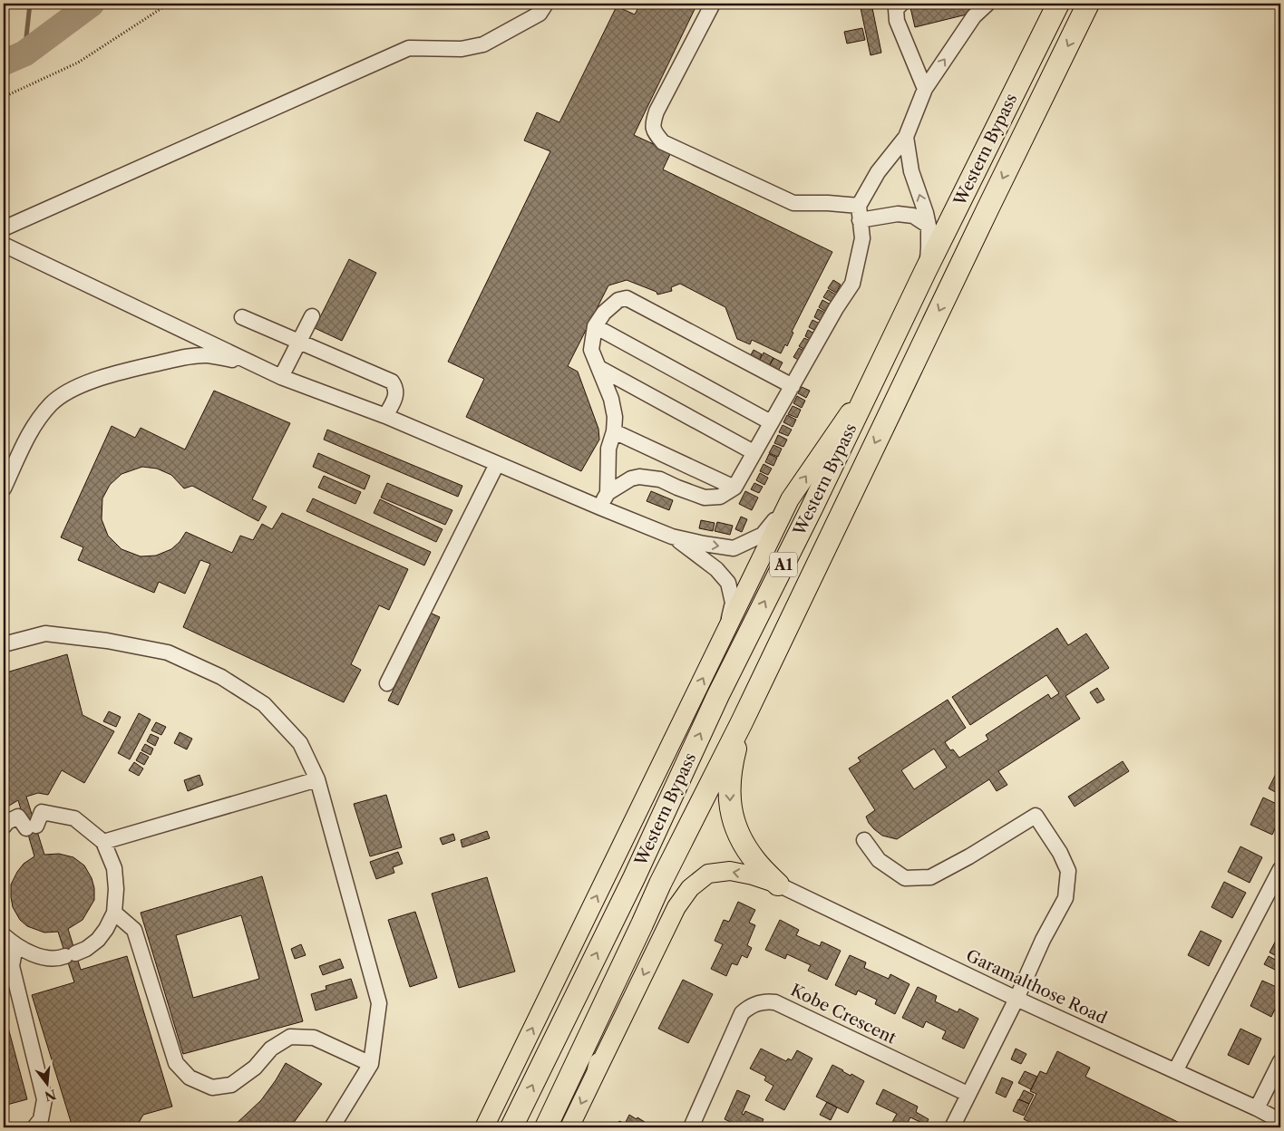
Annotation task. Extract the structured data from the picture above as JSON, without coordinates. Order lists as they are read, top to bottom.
{
  "streets": {
    "highway": ["Western Bypass", "A1"],
    "street": ["Garamalthose Road", "Kobe Crescent"]
  },
  "north": "bottom"
}
